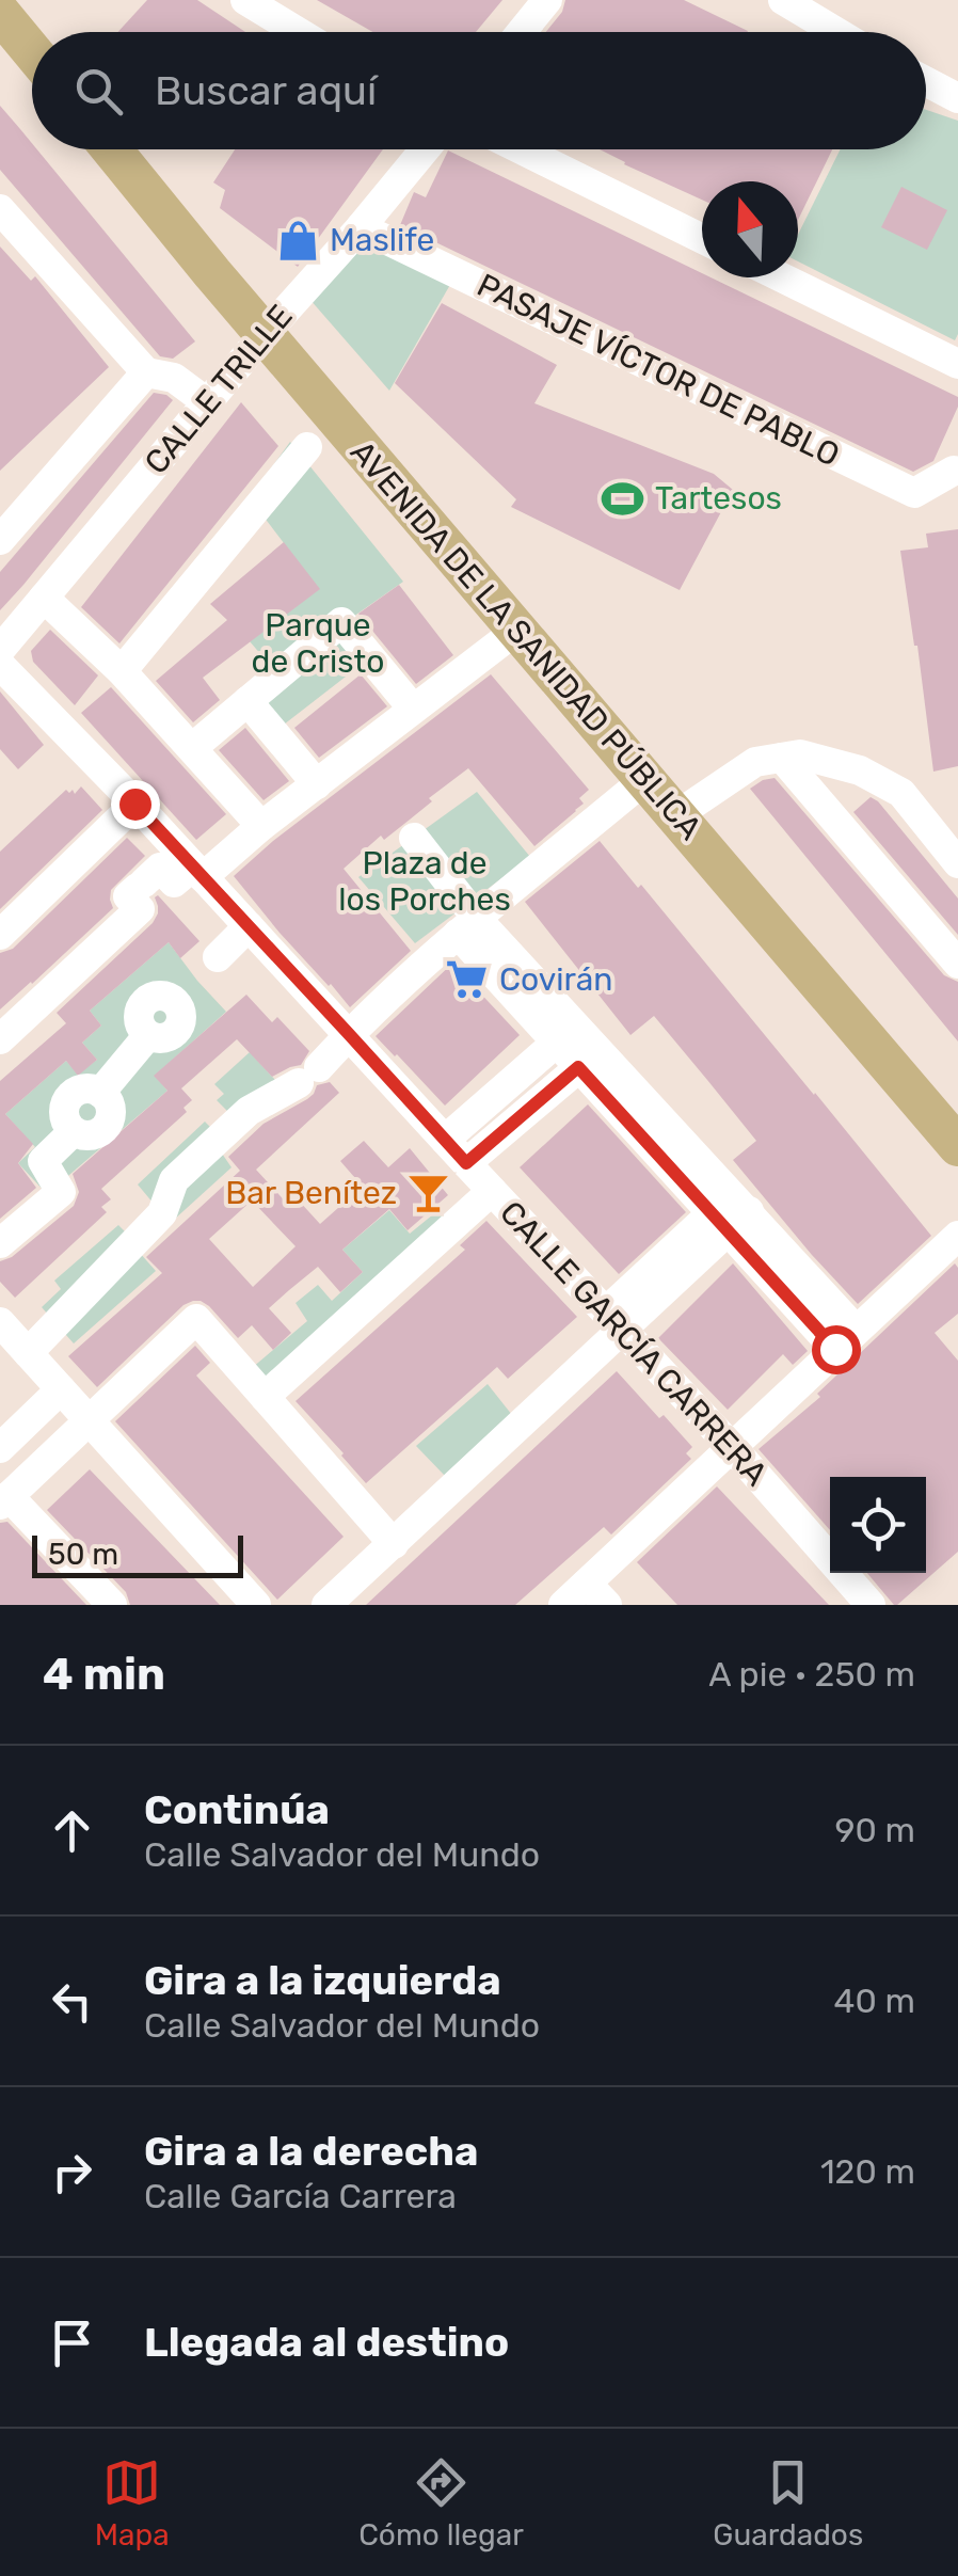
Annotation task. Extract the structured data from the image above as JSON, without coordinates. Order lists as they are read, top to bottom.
{
  "streets": {
    "main road": ["AVENIDA DE LA SANIDAD PÚBLICA"],
    "street": ["PASAJE VÍCTOR DE PABLO", "CALLE TRILLE", "CALLE GARCÍA CARRERA"]
  },
  "crossings": [
    ["PASAJE VÍCTOR DE PABLO", "CALLE TRILLE"],
    ["CALLE TRILLE", "AVENIDA DE LA SANIDAD PÚBLICA"]
  ],
  "parks": ["Parque de Cristo", "Plaza de los Porches"],
  "places": {
    "shop": ["Maslife"],
    "sports": ["Tartesos"],
    "supermarket": ["Covirán"],
    "bar": ["Bar Benítez"]
  },
  "scale_bar": "50 m",
  "north": "top",
  "page": {
    "search": "Buscar aquí",
    "scale": "50 m",
    "heading": ["4 min", "A pie · 250 m"],
    "list": [
      ["Continúa", "Calle Salvador del Mundo", "90 m"],
      ["Gira a la izquierda", "Calle Salvador del Mundo", "40 m"],
      ["Gira a la derecha", "Calle García Carrera", "120 m"],
      "Llegada al destino"
    ],
    "nav": ["Mapa", "Cómo llegar", "Guardados"]
  }
}
